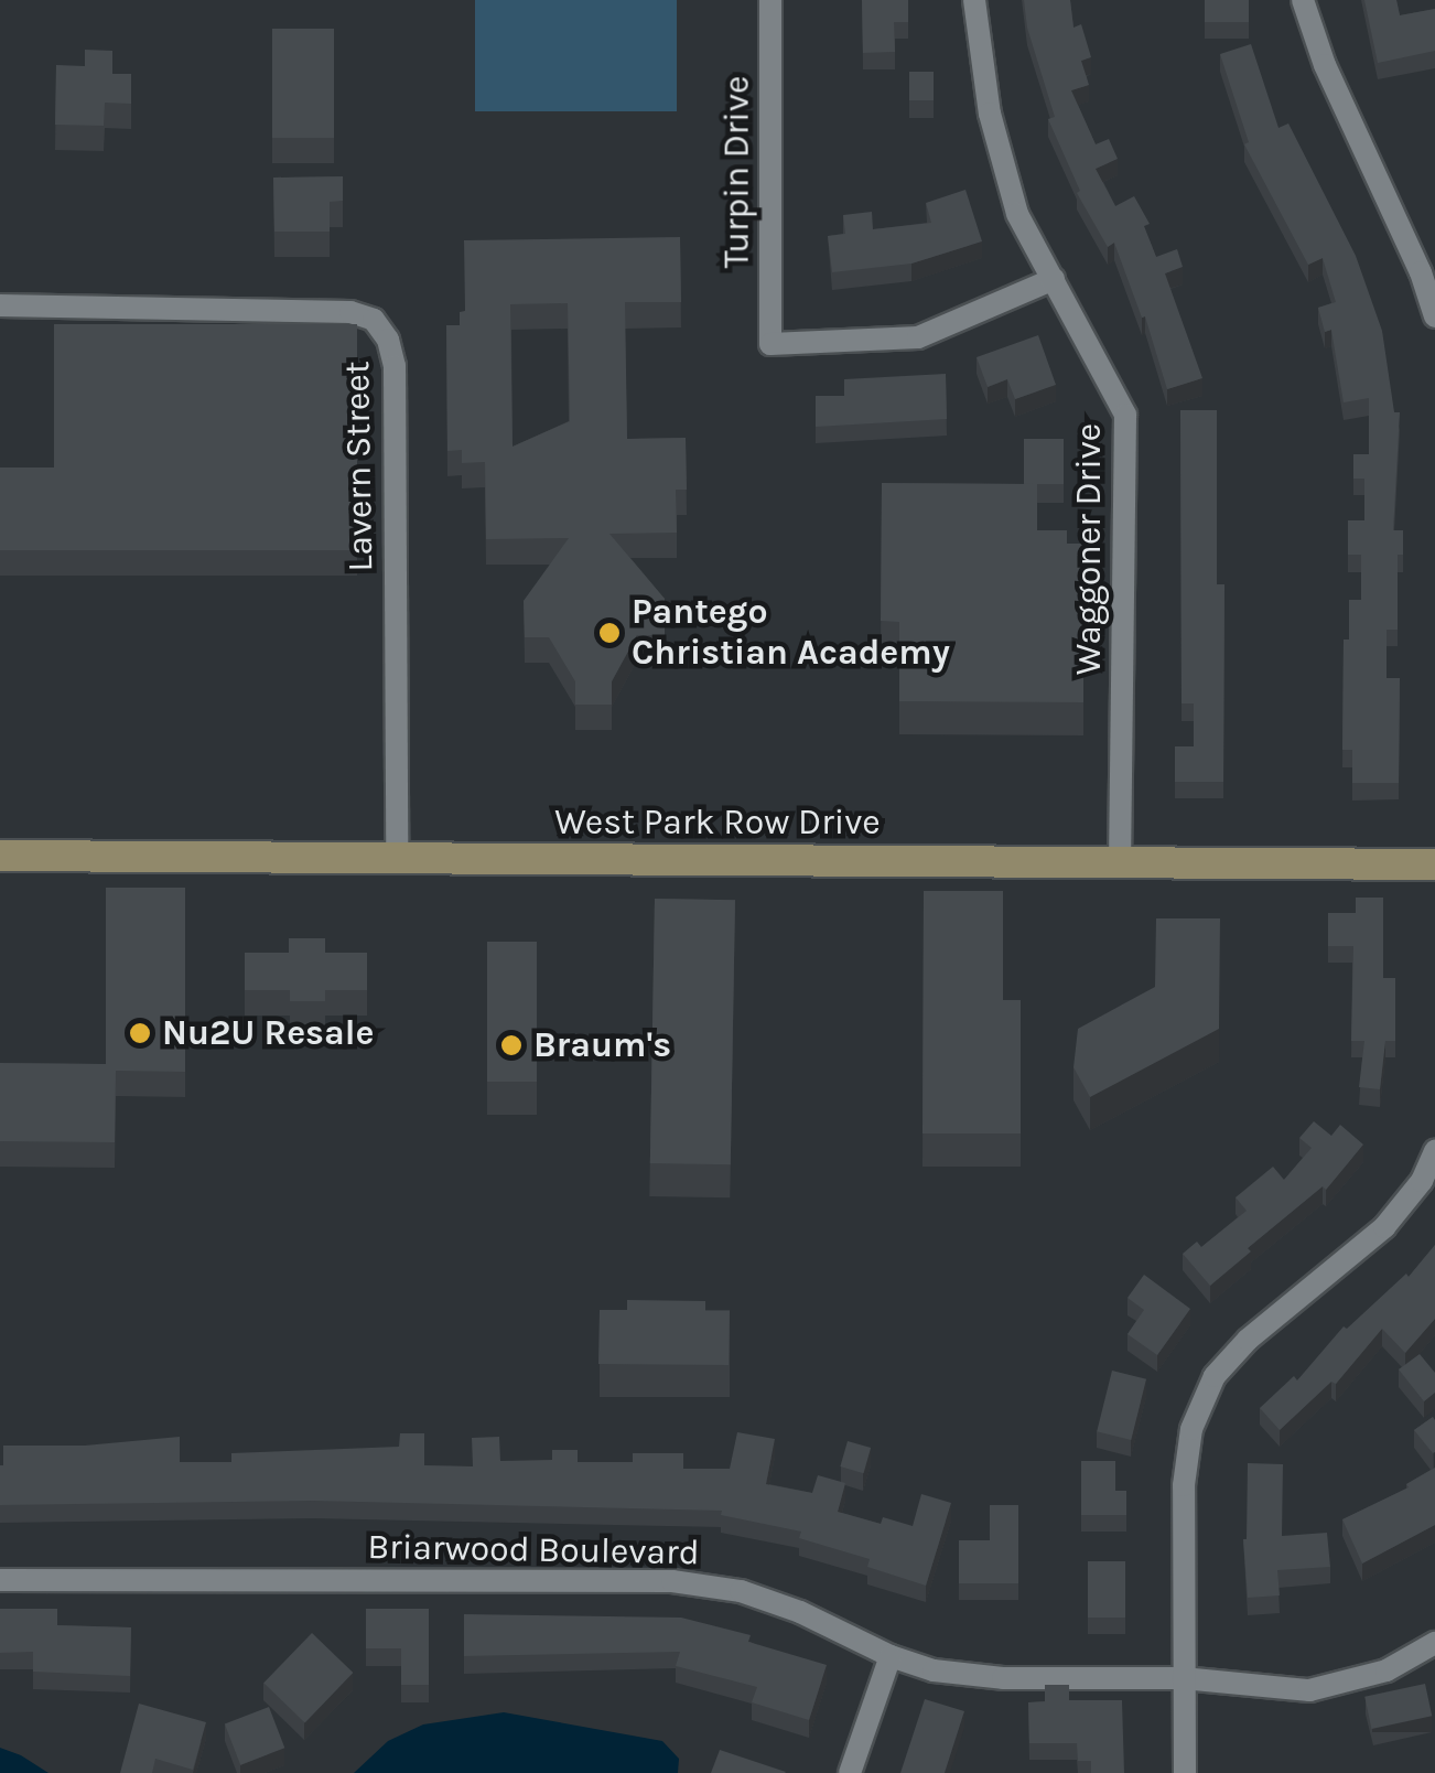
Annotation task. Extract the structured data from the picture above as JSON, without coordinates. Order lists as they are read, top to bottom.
{
  "streets": {
    "main road": ["West Park Row Drive"],
    "street": [
      "Turpin Drive",
      "Lavern Street",
      "Waggoner Drive",
      "Briarwood Boulevard"
    ]
  },
  "crossings": [
    ["Turpin Drive", "Waggoner Drive"],
    ["Lavern Street", "West Park Row Drive"],
    ["Waggoner Drive", "West Park Row Drive"]
  ],
  "places": ["Pantego Christian Academy", "Nu2U Resale", "Braum's"]
}
